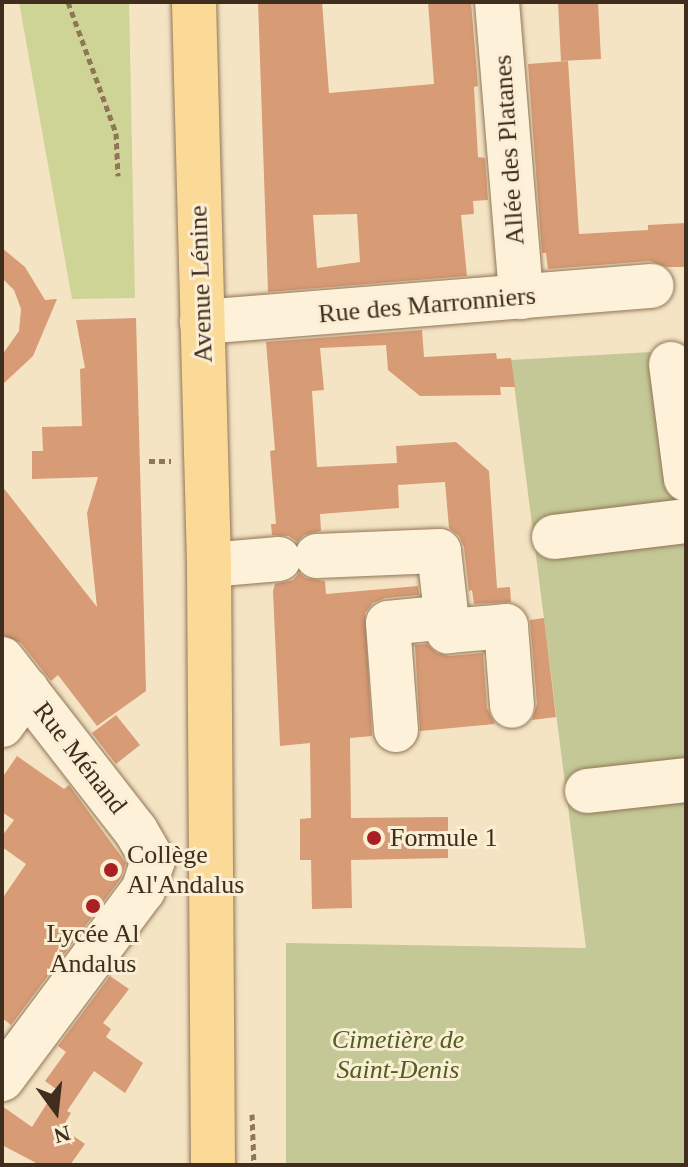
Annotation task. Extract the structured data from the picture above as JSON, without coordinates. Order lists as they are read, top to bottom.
{
  "streets": {
    "main road": ["Avenue Lénine"],
    "street": ["Allée des Platanes", "Rue des Marronniers", "Rue Ménand"]
  },
  "crossings": [
    ["Allée des Platanes", "Rue des Marronniers"],
    ["Avenue Lénine", "Rue des Marronniers"]
  ],
  "parks": ["Cimetière de Saint-Denis"],
  "places": ["Formule 1", "Collège Al'Andalus", "Lycée Al Andalus"],
  "north": "bottom"
}
